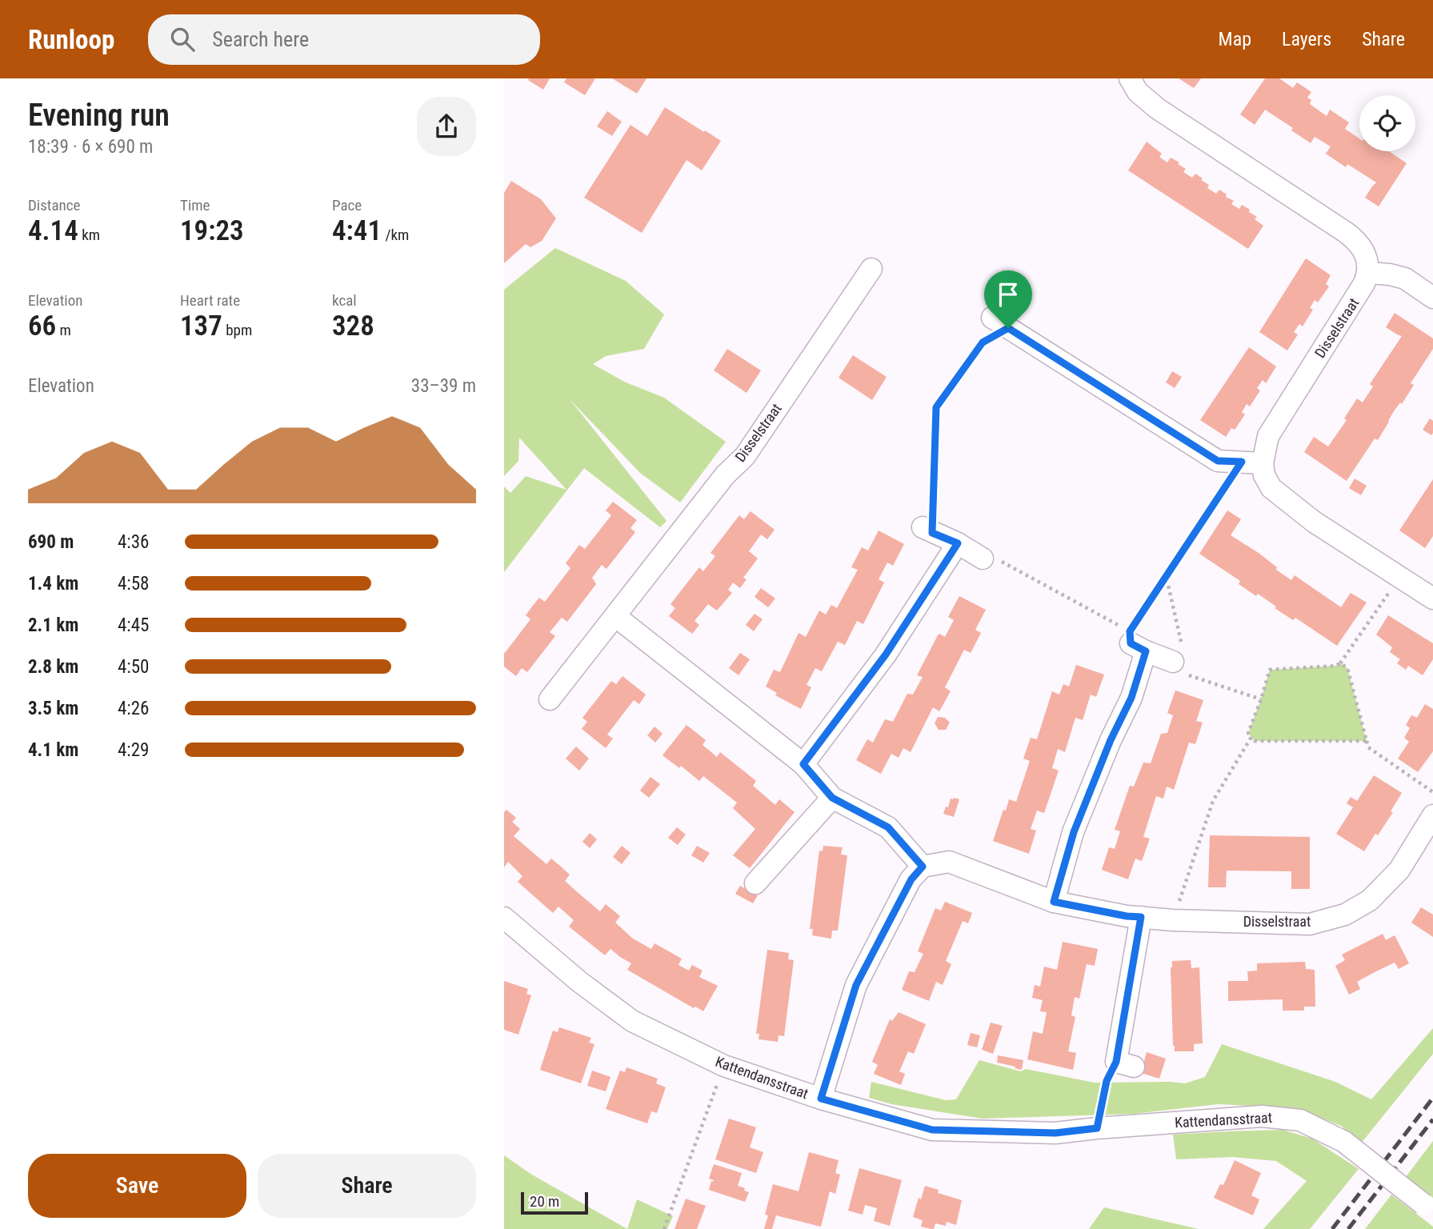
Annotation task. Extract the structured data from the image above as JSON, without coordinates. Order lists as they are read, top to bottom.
{
  "streets": {
    "street": ["Disselstraat", "Kattendansstraat"]
  },
  "scale_bar": "20 m",
  "page": {
    "header": "Runloop",
    "search": "Search here",
    "nav": ["Map", "Layers", "Share"],
    "heading": ["Evening run", "18:39 · 6 × 690 m"],
    "stats": [
      ["Distance", "4.14 km"],
      ["Time", "19:23"],
      ["Pace", "4:41 /km"],
      ["Elevation", "66 m"],
      ["Heart rate", "137 bpm"],
      ["kcal", "328"]
    ],
    "chart": ["Elevation", "33–39 m"],
    "list": [
      {
        "name": "690 m",
        "note": "4:36"
      },
      {
        "name": "1.4 km",
        "note": "4:58"
      },
      {
        "name": "2.1 km",
        "note": "4:45"
      },
      {
        "name": "2.8 km",
        "note": "4:50"
      },
      {
        "name": "3.5 km",
        "note": "4:26"
      },
      {
        "name": "4.1 km",
        "note": "4:29"
      }
    ],
    "buttons": ["Save", "Share"],
    "scale": "20 m"
  }
}
